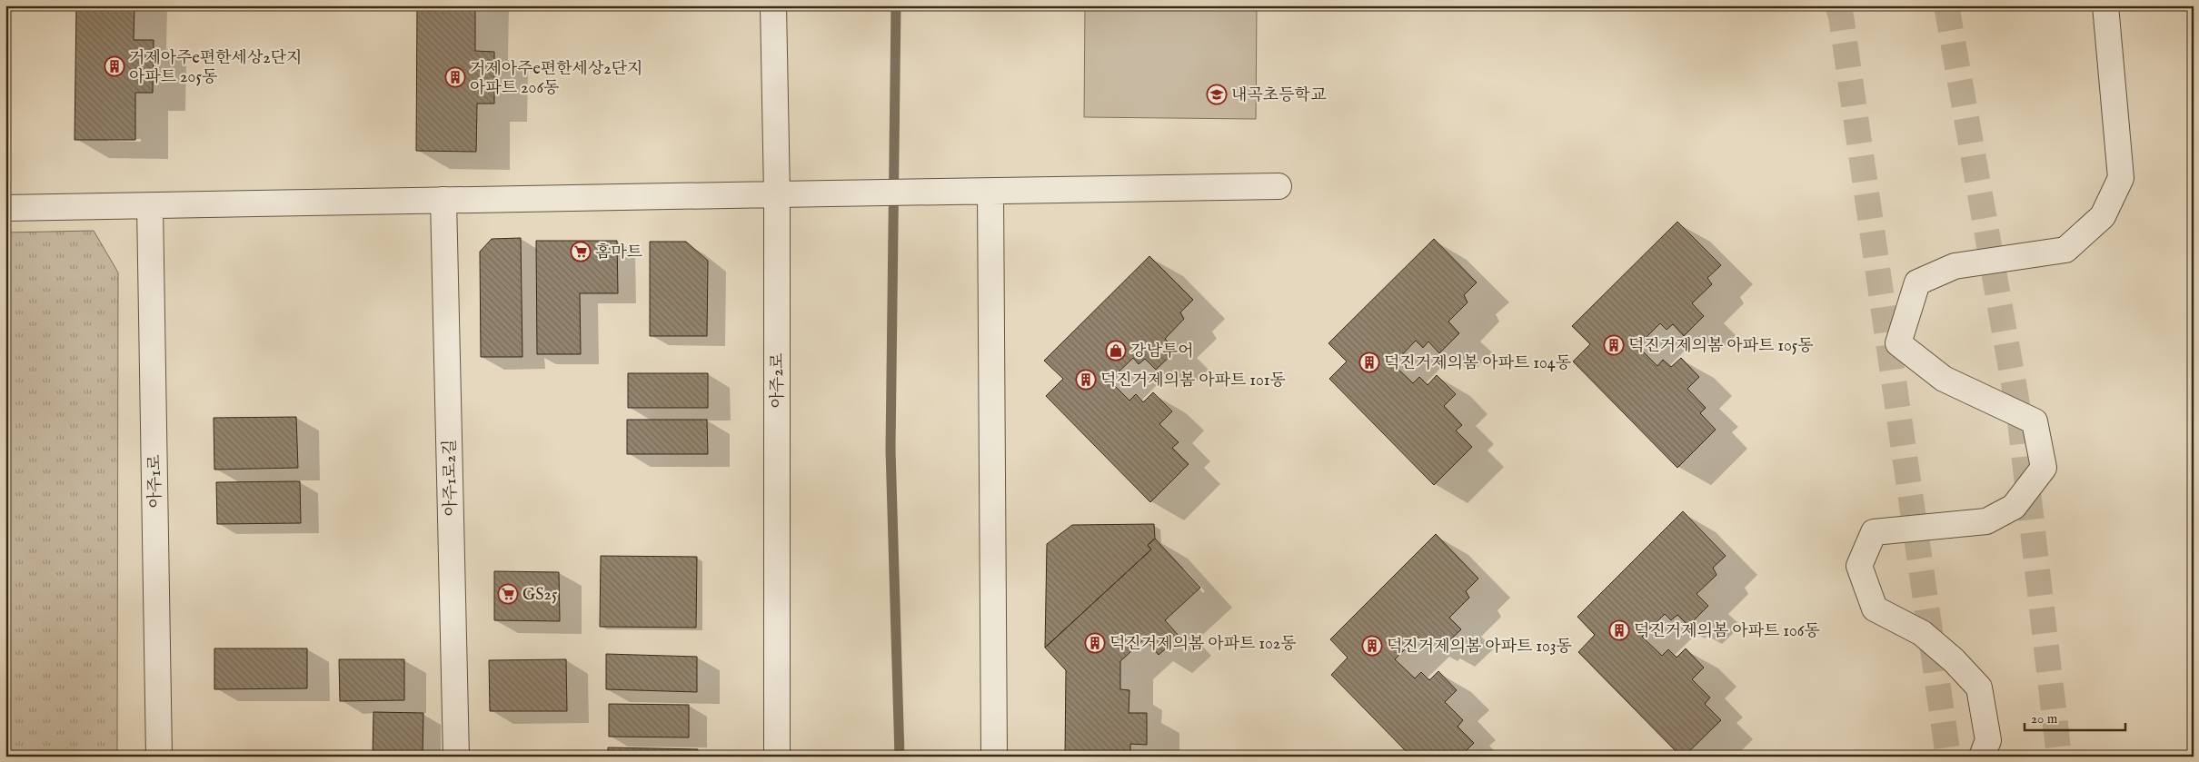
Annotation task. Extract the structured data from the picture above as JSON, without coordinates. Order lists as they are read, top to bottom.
{
  "streets": {
    "street": ["아주2로", "아주1로2길", "아주1로"]
  },
  "places": {
    "building": [
      "거제아주e편한세상2단지 아파트 205동",
      "거제아주e편한세상2단지 아파트 206동",
      "덕진거제의봄 아파트 105동",
      "덕진거제의봄 아파트 104동",
      "덕진거제의봄 아파트 101동",
      "덕진거제의봄 아파트 106동",
      "덕진거제의봄 아파트 102동",
      "덕진거제의봄 아파트 103동"
    ],
    "school or university": ["내곡초등학교"],
    "supermarket": ["홈마트", "GS25"],
    "shop": ["강남투어"]
  },
  "scale_bar": "20 m"
}
